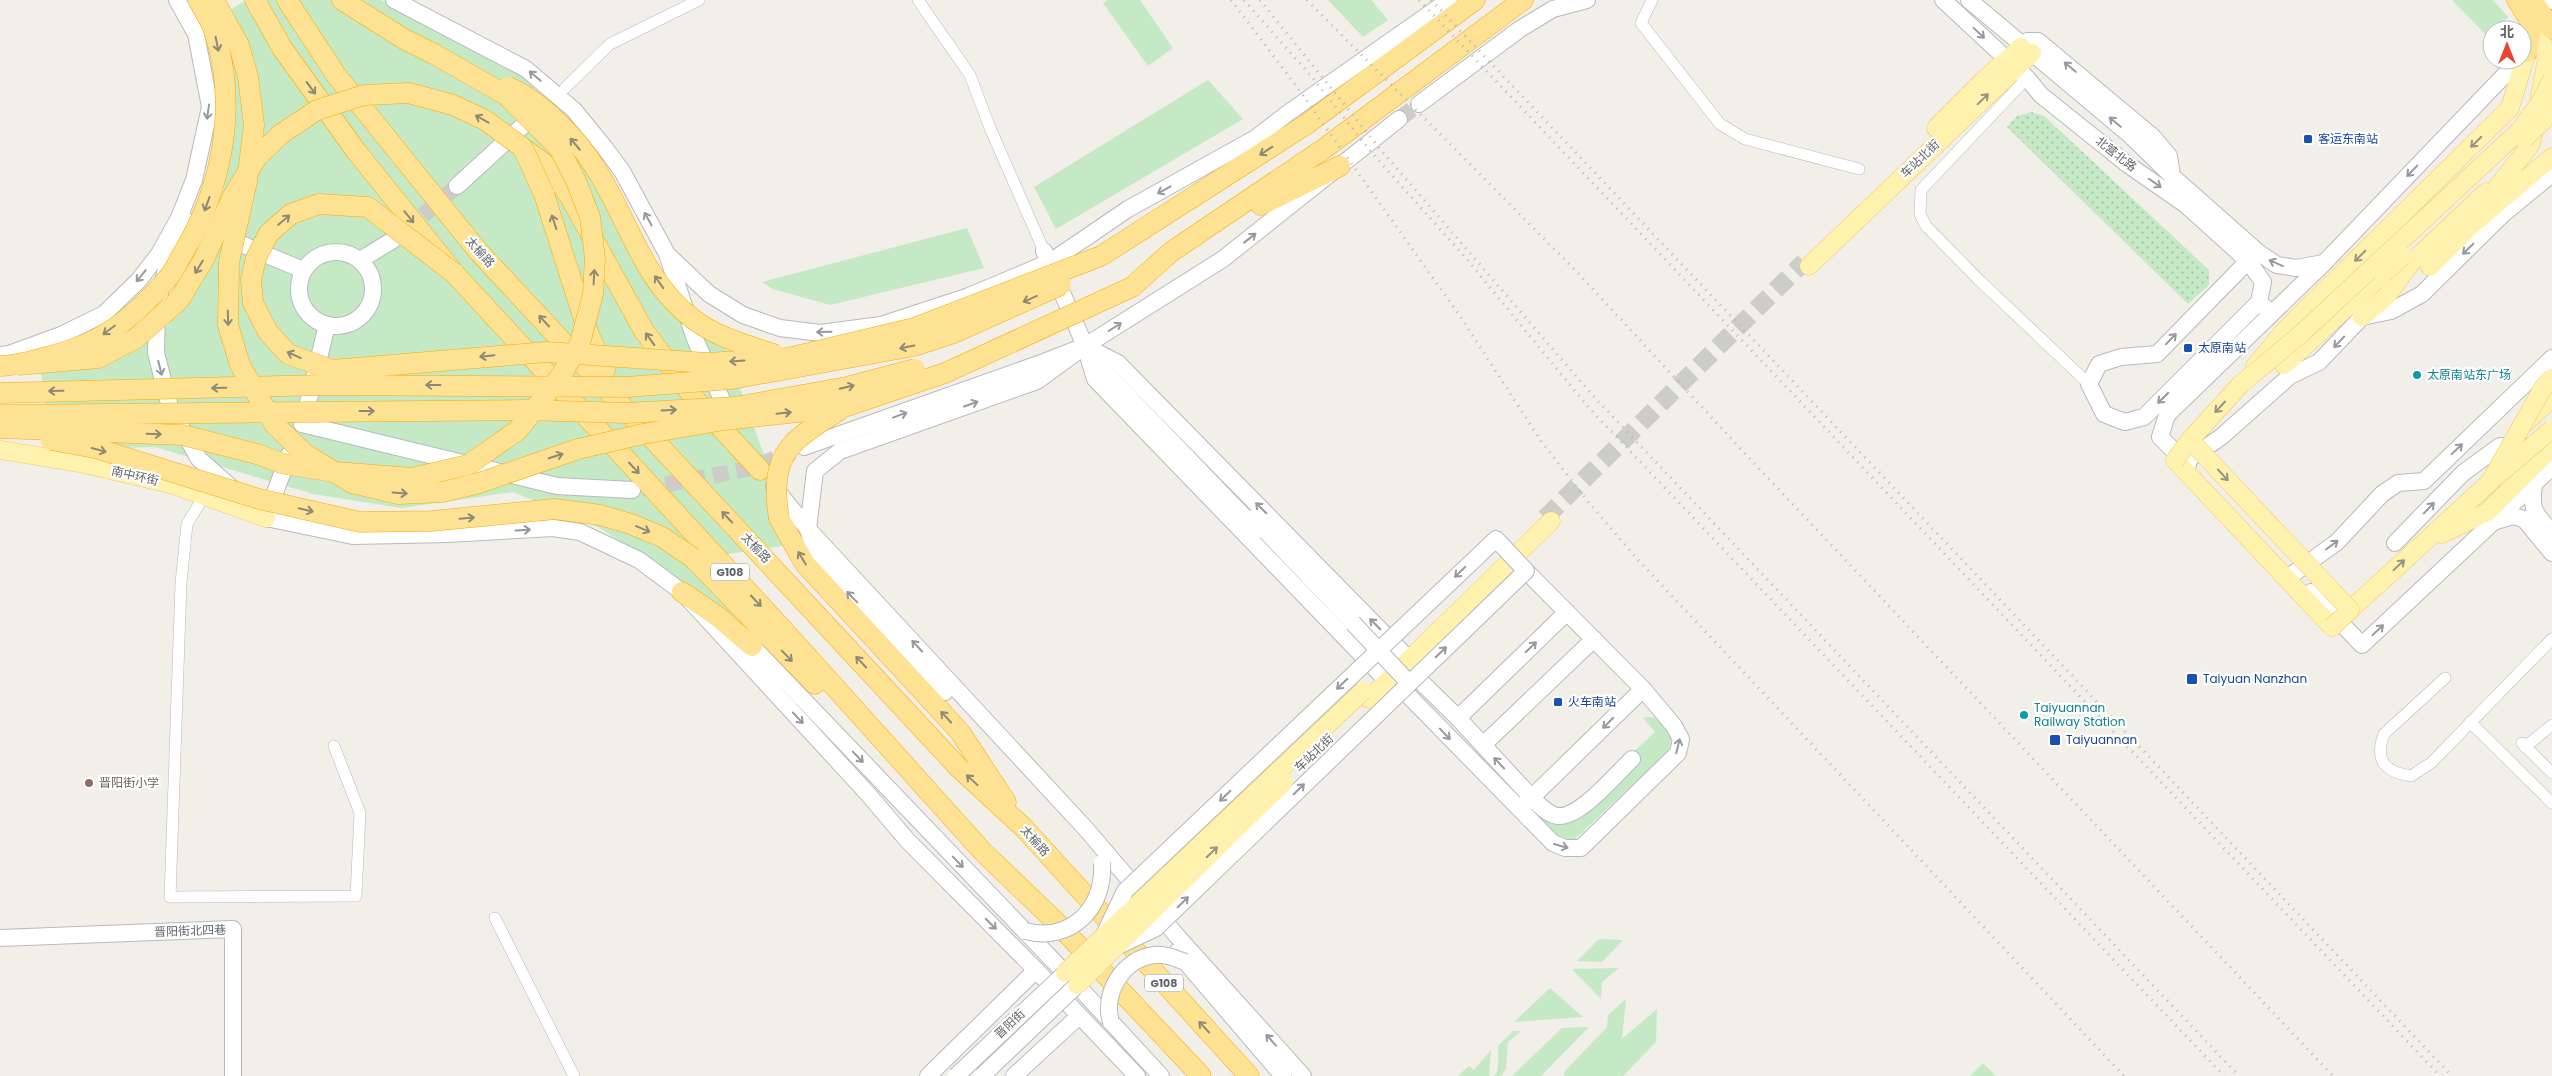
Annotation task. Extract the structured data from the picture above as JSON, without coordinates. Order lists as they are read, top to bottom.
{
  "streets": {
    "highway": ["太榆路", "G108"],
    "main road": [
      "北营北路",
      "车站北街",
      "南中环街",
      "晋阳街北四巷",
      "晋阳街"
    ]
  },
  "crossings": [
    ["北营北路", "车站北街"]
  ],
  "places": {
    "transit": [
      "客运东南站",
      "太原南站",
      "Taiyuan Nanzhan",
      "火车南站",
      "Taiyuannan"
    ],
    "other": ["太原南站东广场", "Taiyuannan Railway Station", "晋阳街小学"]
  },
  "north": "top"
}
